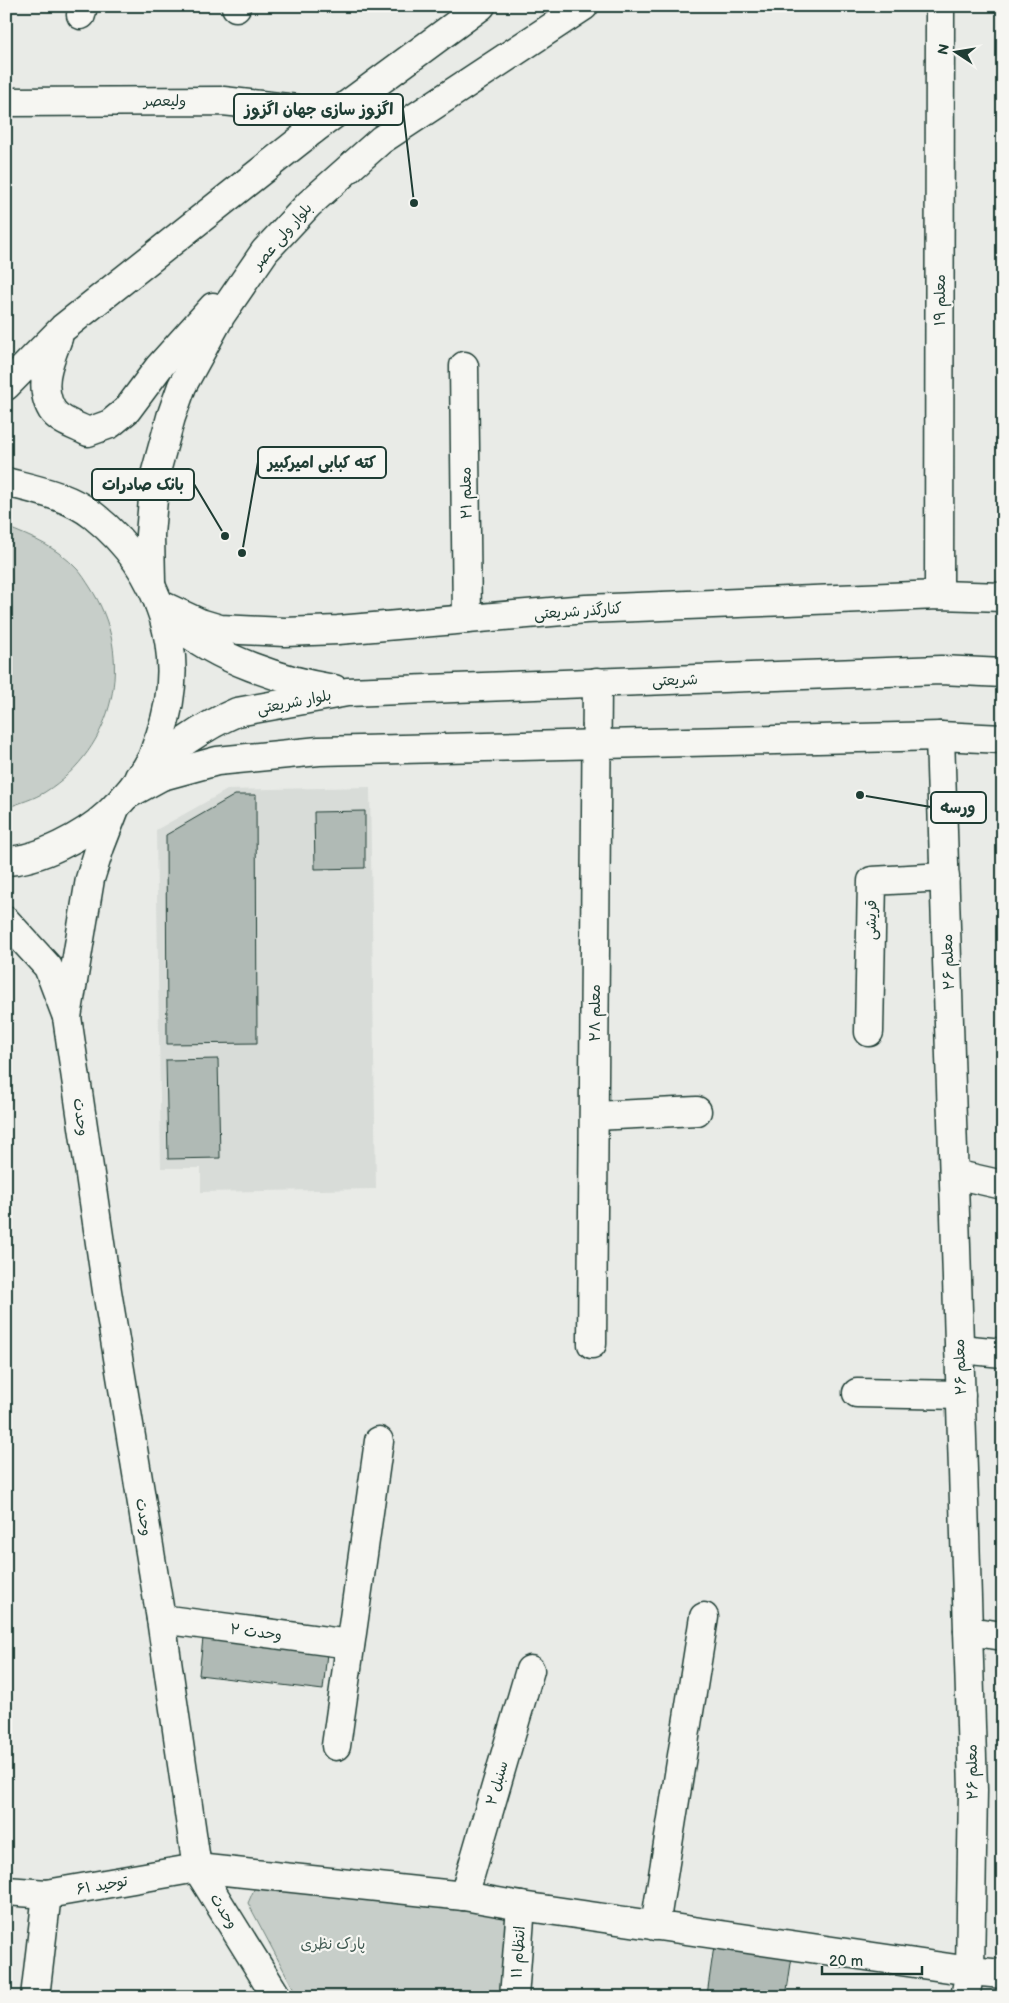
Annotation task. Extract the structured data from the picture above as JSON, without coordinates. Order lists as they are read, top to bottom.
{
  "streets": {
    "main road": [
      "ولیعصر",
      "بلوار ولی عصر",
      "معلم ۱۹",
      "معلم ۲۱",
      "کنارگذر شریعتی",
      "شریعتی",
      "بلوار شریعتی",
      "قریشی",
      "معلم ۲۶",
      "معلم ۲۸",
      "وحدت",
      "وحدت ۲",
      "سنبل ۲",
      "توحید ۶۱",
      "انتظام ۱۱"
    ]
  },
  "crossings": [
    ["بلوار ولی عصر", "کنارگذر شریعتی"],
    ["بلوار ولی عصر", "بلوار شریعتی"],
    ["معلم ۱۹", "کنارگذر شریعتی"],
    ["معلم ۲۱", "کنارگذر شریعتی"],
    ["کنارگذر شریعتی", "بلوار شریعتی"],
    ["شریعتی", "بلوار شریعتی"],
    ["شریعتی", "معلم ۲۸"],
    ["بلوار شریعتی", "وحدت"],
    ["قریشی", "معلم ۲۶"],
    ["معلم ۲۶", "توحید ۶۱"],
    ["وحدت", "وحدت ۲"],
    ["وحدت", "توحید ۶۱"],
    ["سنبل ۲", "توحید ۶۱"],
    ["توحید ۶۱", "انتظام ۱۱"]
  ],
  "parks": ["پارک نظری"],
  "places": [
    "اگزوز سازی جهان اگزوز",
    "بانک صادرات",
    "کته کبابی امیرکبیر",
    "ورسه"
  ],
  "scale_bar": "20 m",
  "north": "left"
}
